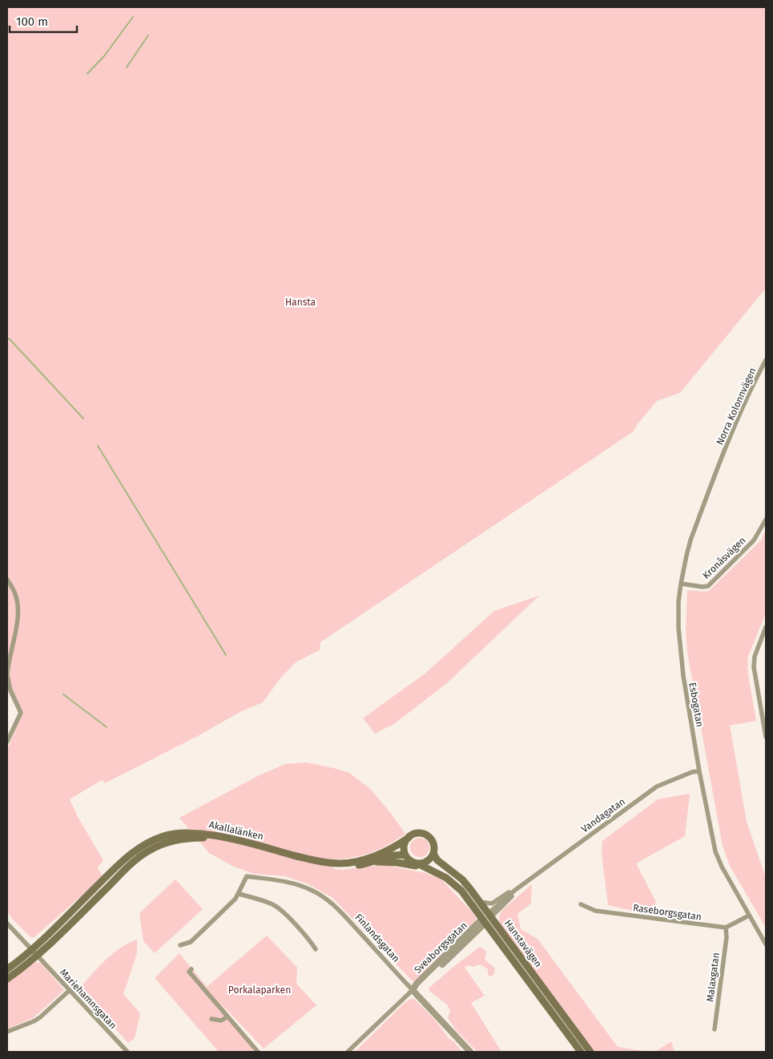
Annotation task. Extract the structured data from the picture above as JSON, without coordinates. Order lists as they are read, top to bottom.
{
  "streets": {
    "main road": ["Akallalänken", "Hanstavägen"],
    "street": [
      "Norra Kolonnvägen",
      "Kronåsvägen",
      "Esbogatan",
      "Vandagatan",
      "Raseborgsgatan",
      "Finlandsgatan",
      "Sveaborgsgatan",
      "Malaxgatan",
      "Mariehamnsgatan"
    ]
  },
  "crossings": [
    ["Norra Kolonnvägen", "Esbogatan"],
    ["Kronåsvägen", "Esbogatan"],
    ["Esbogatan", "Vandagatan"],
    ["Vandagatan", "Hanstavägen"],
    ["Akallalänken", "Hanstavägen"],
    ["Akallalänken", "Mariehamnsgatan"],
    ["Raseborgsgatan", "Malaxgatan"],
    ["Finlandsgatan", "Sveaborgsgatan"],
    ["Hanstavägen", "Sveaborgsgatan"]
  ],
  "parks": ["Hansta", "Porkalaparken"],
  "scale_bar": "100 m"
}
